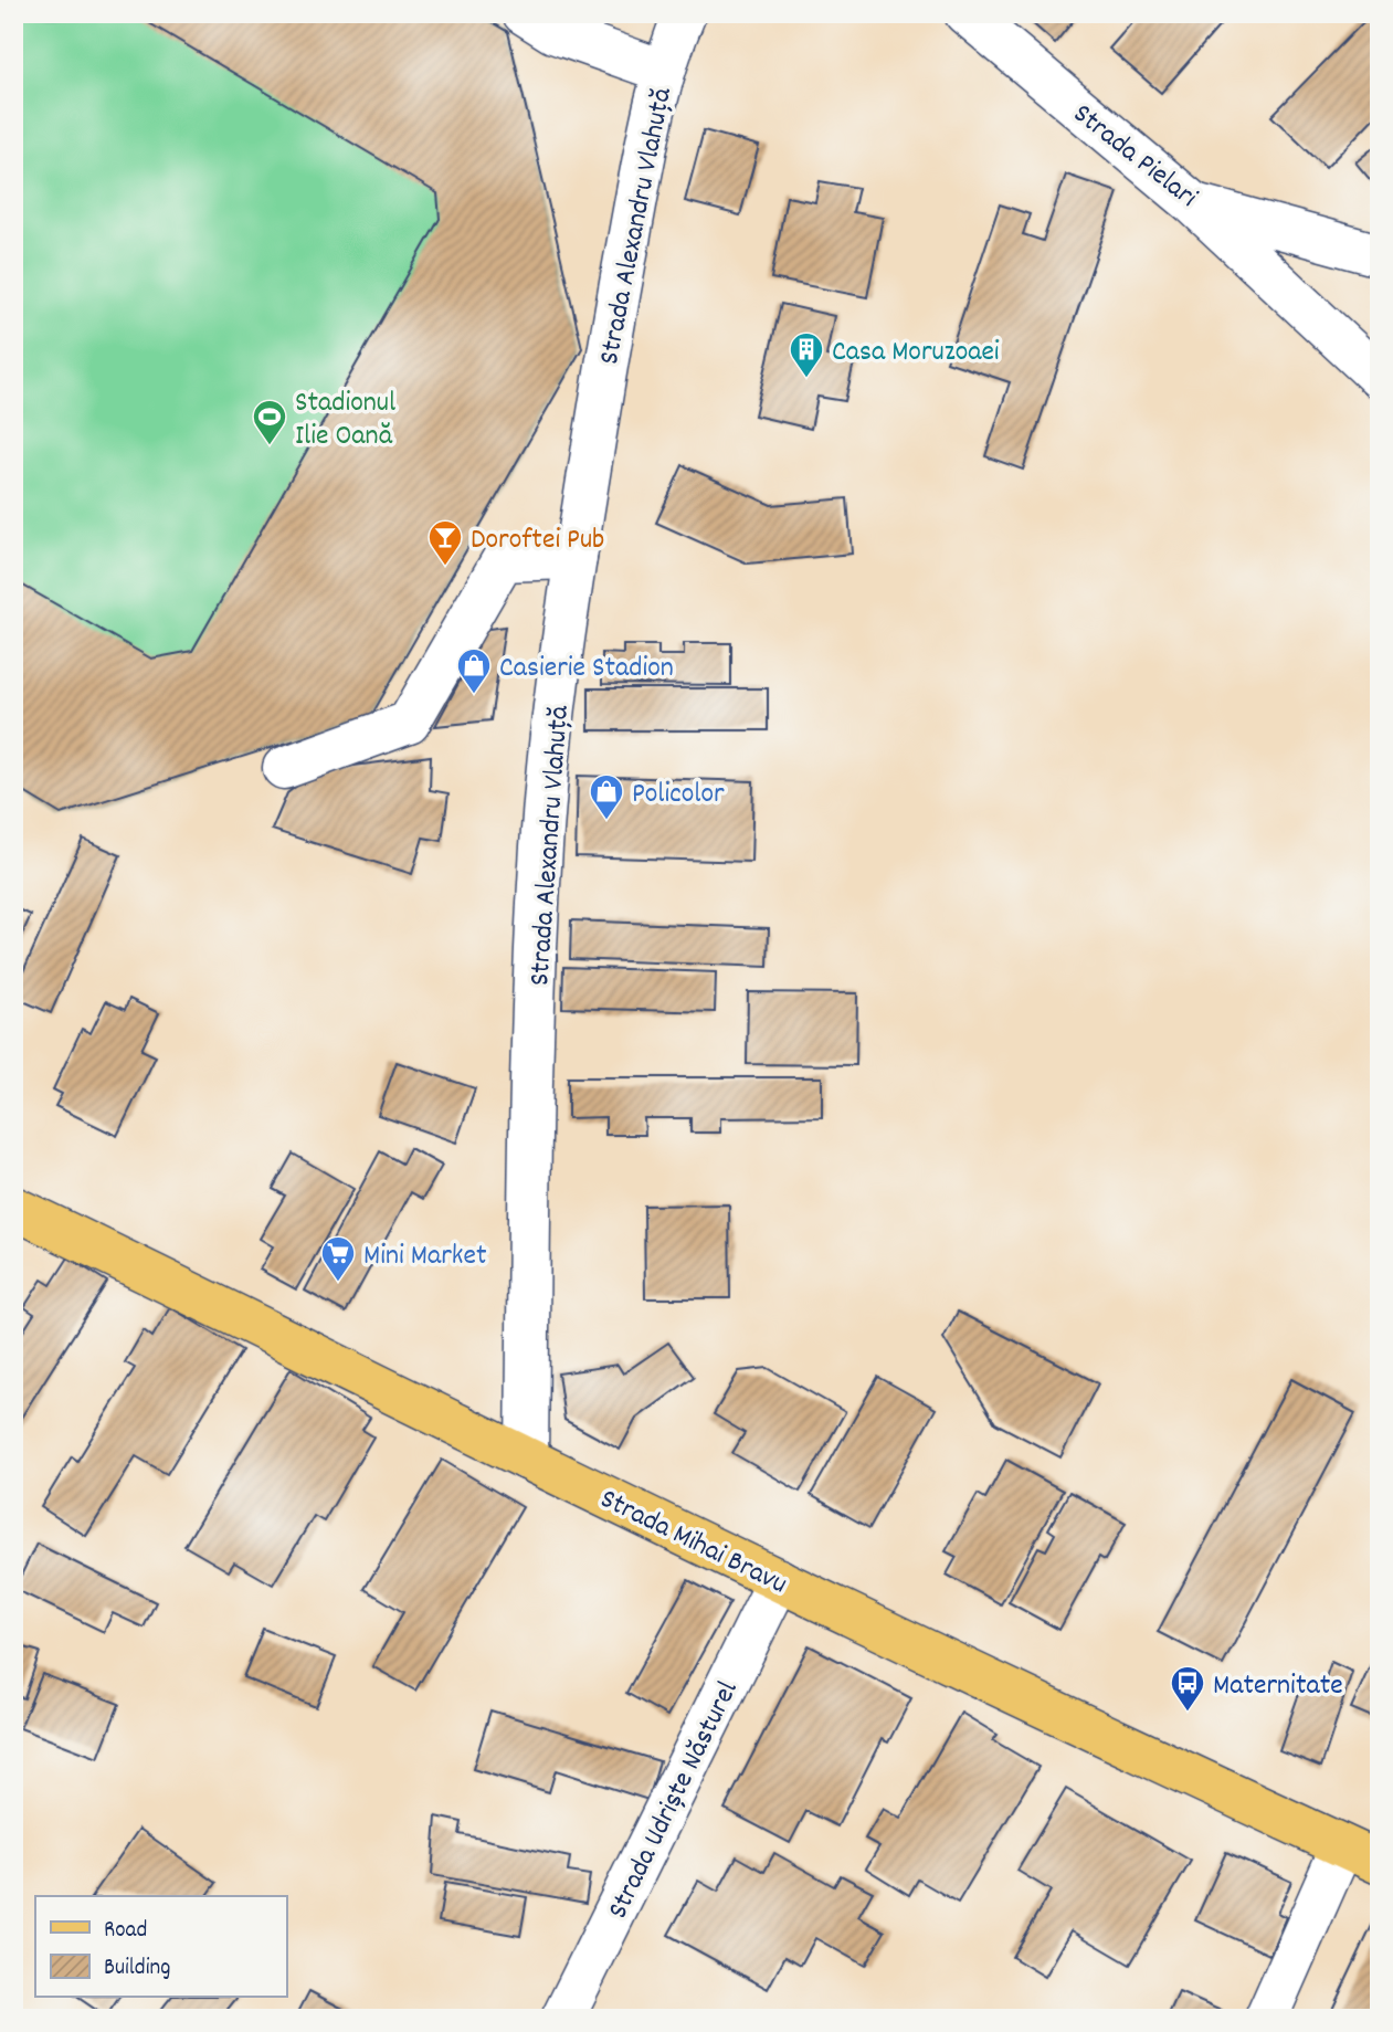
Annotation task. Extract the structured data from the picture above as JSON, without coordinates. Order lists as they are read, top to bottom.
{
  "streets": {
    "main road": ["Strada Mihai Bravu"],
    "street": ["Strada Pielari", "Strada Alexandru Vlahuță", "Strada Udriște Năsturel"]
  },
  "crossings": [
    ["Strada Alexandru Vlahuță", "Strada Mihai Bravu"],
    ["Strada Mihai Bravu", "Strada Udriște Năsturel"]
  ],
  "places": {
    "building": ["Casa Moruzoaei"],
    "sports": ["Stadionul Ilie Oană"],
    "bar": ["Doroftei Pub"],
    "shop": ["Casierie Stadion", "Policolor"],
    "supermarket": ["Mini Market"],
    "bus stop": ["Maternitate"]
  },
  "legend": ["Road", "Building"]
}
